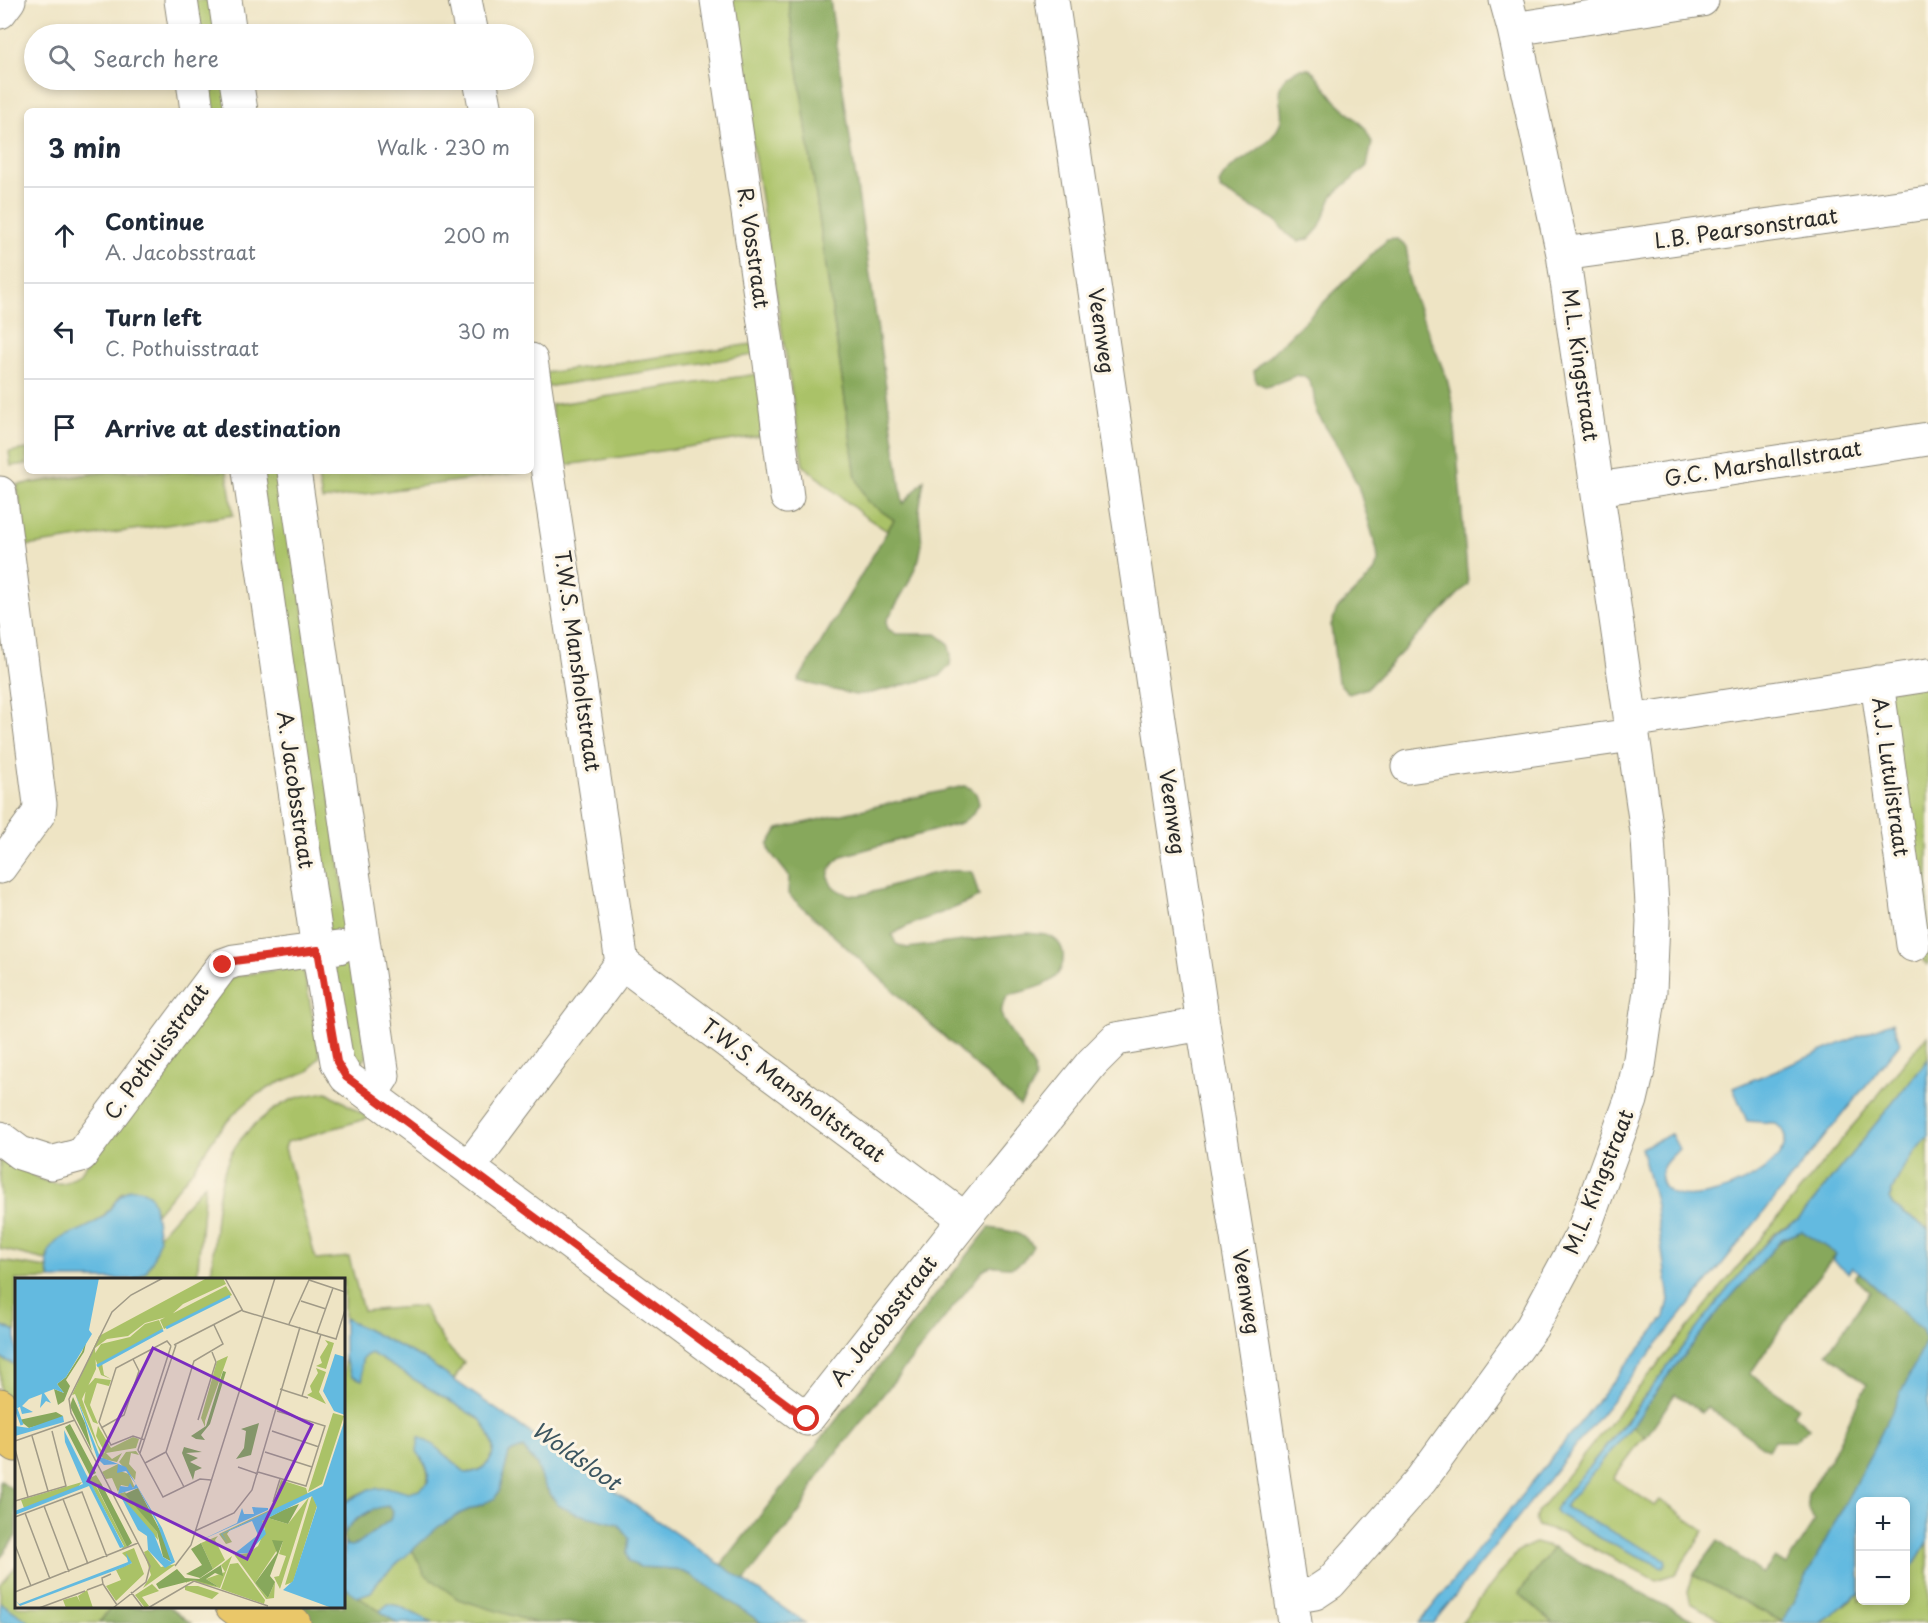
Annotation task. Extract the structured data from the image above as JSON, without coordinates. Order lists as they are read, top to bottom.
{
  "streets": {
    "street": [
      "L.B. Pearsonstraat",
      "R. Vosstraat",
      "Veenweg",
      "M.L. Kingstraat",
      "G.C. Marshallstraat",
      "T.W.S. Mansholtstraat",
      "A.J. Lutulistraat",
      "A. Jacobsstraat",
      "C. Pothuisstraat"
    ]
  },
  "crossings": [
    ["L.B. Pearsonstraat", "M.L. Kingstraat"],
    ["Veenweg", "M.L. Kingstraat"],
    ["Veenweg", "A. Jacobsstraat"],
    ["M.L. Kingstraat", "G.C. Marshallstraat"],
    ["M.L. Kingstraat", "A.J. Lutulistraat"],
    ["T.W.S. Mansholtstraat", "A. Jacobsstraat"],
    ["A. Jacobsstraat", "C. Pothuisstraat"]
  ],
  "water": ["Woldsloot"],
  "page": {
    "search": "Search here",
    "heading": ["3 min", "Walk · 230 m"],
    "list": [
      ["Continue", "A. Jacobsstraat", "200 m"],
      ["Turn left", "C. Pothuisstraat", "30 m"],
      "Arrive at destination"
    ],
    "map_buttons": ["+", "−"]
  }
}
